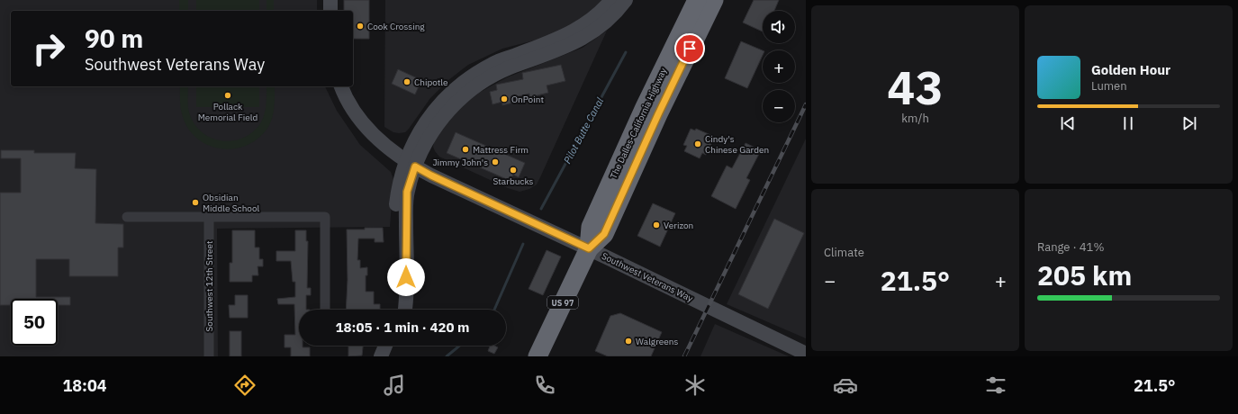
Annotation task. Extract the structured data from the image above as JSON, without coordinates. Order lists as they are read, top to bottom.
{
  "streets": {
    "highway": ["The Dalles-California Highway", "US 97"],
    "main road": ["Southwest Veterans Way"],
    "street": ["Southwest 12th Street"]
  },
  "crossings": [
    ["The Dalles-California Highway", "Southwest Veterans Way"]
  ],
  "water": ["Pilot Butte Canal"],
  "places": [
    "Cook Crossing",
    "Chipotle",
    "Pollack Memorial Field",
    "OnPoint",
    "Cindy's Chinese Garden",
    "Mattress Firm",
    "Jimmy John's",
    "Starbucks",
    "Obsidian Middle School",
    "Verizon",
    "Walgreens"
  ],
  "page": {
    "tile": [
      ["43", "km/h"],
      "Climate",
      ["Range · 41%", "205 km"]
    ],
    "map_buttons": ["+", "−"],
    "turn": ["90 m", "Southwest Veterans Way"],
    "song": ["Golden Hour", "Lumen"],
    "heat": ["−", "21.5°", "+"],
    "limit": "50",
    "trip": "18:05 · 1 min · 420 m",
    "tabs": ["18:04", "21.5°"]
  }
}
